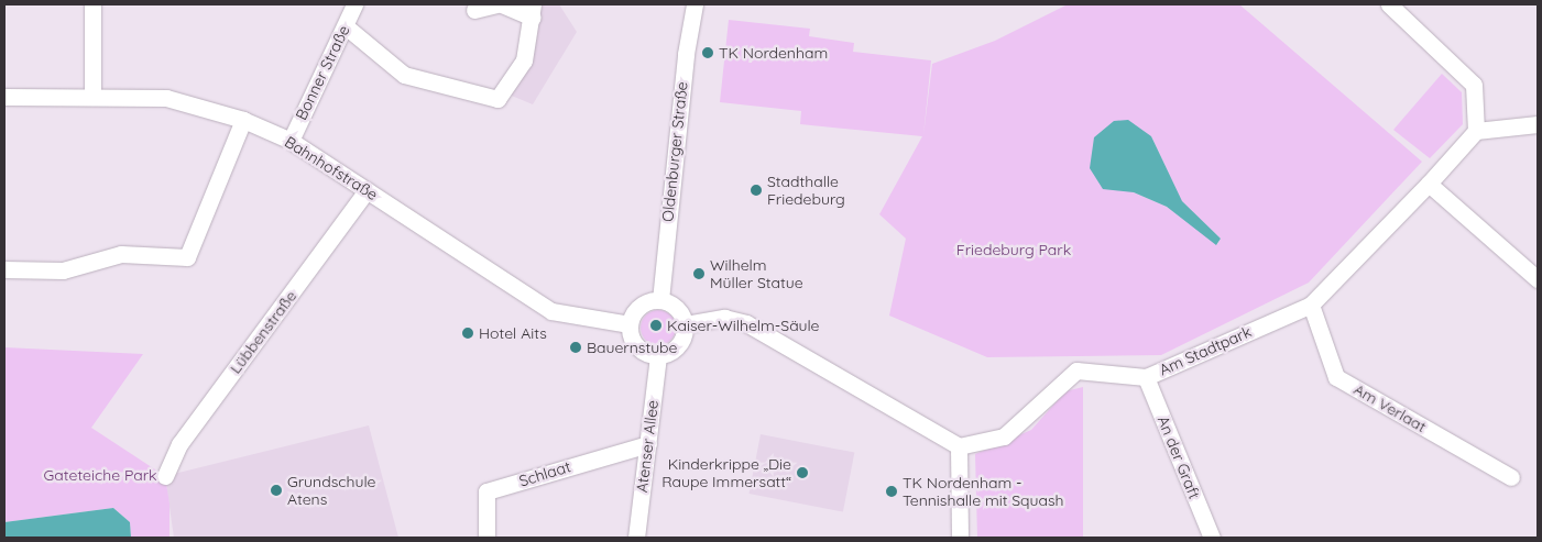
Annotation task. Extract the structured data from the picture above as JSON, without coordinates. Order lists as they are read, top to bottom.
{
  "streets": {
    "street": [
      "Bonner Straße",
      "Oldenburger Straße",
      "Bahnhofstraße",
      "Lübbenstraße",
      "Am Stadtpark",
      "Am Verlaat",
      "Atenser Allee",
      "An der Graft",
      "Schlaat"
    ]
  },
  "crossings": [
    ["Bonner Straße", "Bahnhofstraße"],
    ["Oldenburger Straße", "Bahnhofstraße"],
    ["Oldenburger Straße", "Atenser Allee"],
    ["Bahnhofstraße", "Lübbenstraße"],
    ["Bahnhofstraße", "Atenser Allee"],
    ["Am Stadtpark", "Am Verlaat"],
    ["Am Stadtpark", "An der Graft"],
    ["Atenser Allee", "Schlaat"]
  ],
  "parks": ["Friedeburg Park", "Gateteiche Park"],
  "places": [
    "TK Nordenham",
    "Stadthalle Friedeburg",
    "Wilhelm Müller Statue",
    "Kaiser-Wilhelm-Säule",
    "Hotel Aits",
    "Bauernstube",
    "Kinderkrippe „Die Raupe Immersatt“",
    "Grundschule Atens",
    "TK Nordenham - Tennishalle mit Squash"
  ]
}
